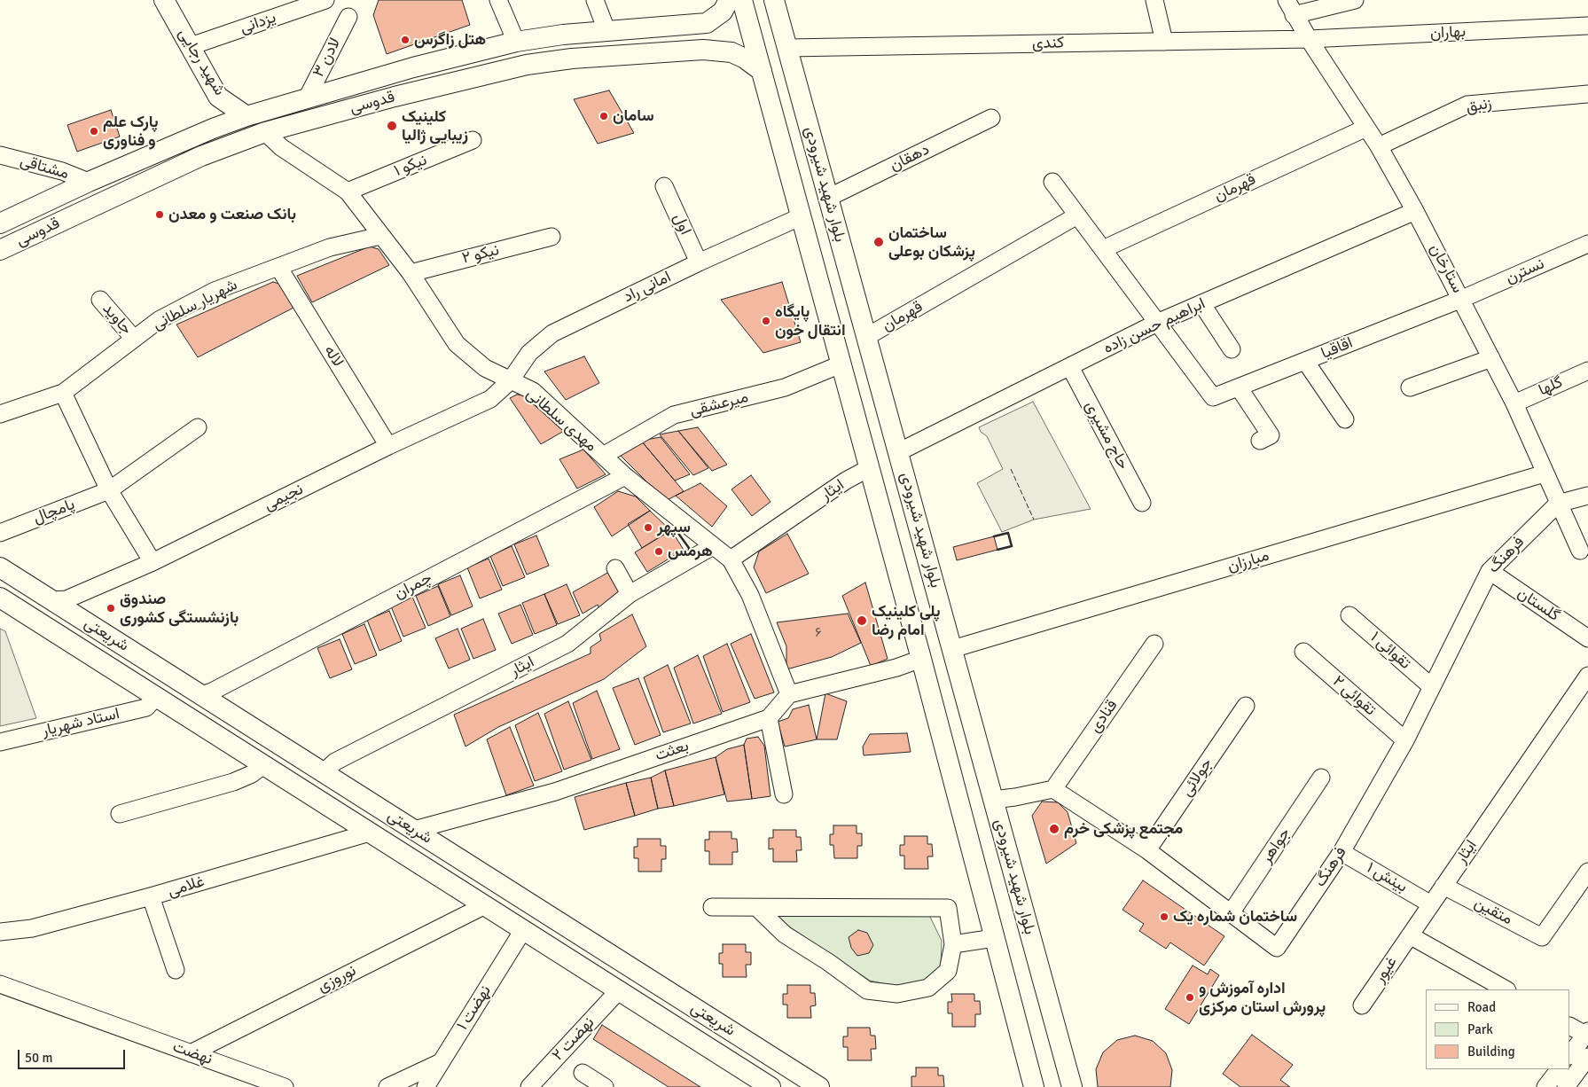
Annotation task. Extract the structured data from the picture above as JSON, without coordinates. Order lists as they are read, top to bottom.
{
  "streets": {
    "main road": [
      "شهید رجایی",
      "قدوسی",
      "بلوار شهید شیرودی",
      "شریعتی"
    ],
    "street": [
      "یزدانی",
      "بهاران",
      "کندی",
      "لادن ۳",
      "زنبق",
      "دهقان",
      "نیکو ۱",
      "مشتاقی",
      "قهرمان",
      "اول",
      "نیکو ۲",
      "ستارخان",
      "نسترن",
      "امانی راد",
      "شهریار سلطانی",
      "جاوید",
      "ابراهیم حسن زاده",
      "اقاقیا",
      "لاله",
      "گلها",
      "میرعشقی",
      "مهدی سلطانی",
      "حاج مشیری",
      "ایثار",
      "نجیمی",
      "پامچال",
      "فرهنگ",
      "مبارزان",
      "چمران",
      "گلستان",
      "تقوائی ۱",
      "تقوائی ۲",
      "قنادی",
      "استاد شهریار",
      "بعثت",
      "جولائی",
      "جواهر",
      "بینش ۱",
      "غلامی",
      "متقین",
      "غیور",
      "نوروزی",
      "نهضت ۱",
      "نهضت ۲",
      "نهضت"
    ]
  },
  "crossings": [
    ["یزدانی", "شهید رجایی"],
    ["بهاران", "کندی"],
    ["بهاران", "ستارخان"],
    ["کندی", "بلوار شهید شیرودی"],
    ["کندی", "ستارخان"],
    ["لادن ۳", "قدوسی"],
    ["شهید رجایی", "قدوسی"],
    ["قدوسی", "مشتاقی"],
    ["قدوسی", "بلوار شهید شیرودی"],
    ["قدوسی", "مهدی سلطانی"],
    ["زنبق", "ستارخان"],
    ["دهقان", "بلوار شهید شیرودی"],
    ["نیکو ۱", "مهدی سلطانی"],
    ["بلوار شهید شیرودی", "قهرمان"],
    ["بلوار شهید شیرودی", "امانی راد"],
    ["بلوار شهید شیرودی", "ابراهیم حسن زاده"],
    ["بلوار شهید شیرودی", "میرعشقی"],
    ["بلوار شهید شیرودی", "ایثار"],
    ["بلوار شهید شیرودی", "مبارزان"],
    ["قهرمان", "ستارخان"],
    ["اول", "امانی راد"],
    ["نیکو ۲", "مهدی سلطانی"],
    ["ستارخان", "نسترن"],
    ["ستارخان", "ابراهیم حسن زاده"],
    ["ستارخان", "اقاقیا"],
    ["ستارخان", "گلها"],
    ["ستارخان", "فرهنگ"],
    ["ستارخان", "مبارزان"],
    ["نسترن", "اقاقیا"],
    ["امانی راد", "مهدی سلطانی"],
    ["امانی راد", "نجیمی"],
    ["شهریار سلطانی", "جاوید"],
    ["شهریار سلطانی", "لاله"],
    ["شهریار سلطانی", "مهدی سلطانی"],
    ["ابراهیم حسن زاده", "اقاقیا"],
    ["ابراهیم حسن زاده", "حاج مشیری"],
    ["لاله", "نجیمی"],
    ["میرعشقی", "مهدی سلطانی"],
    ["مهدی سلطانی", "ایثار"],
    ["مهدی سلطانی", "نجیمی"],
    ["مهدی سلطانی", "چمران"],
    ["ایثار", "شریعتی"],
    ["ایثار", "بینش ۱"],
    ["ایثار", "متقین"],
    ["ایثار", "غیور"],
    ["نجیمی", "شریعتی"],
    ["فرهنگ", "گلستان"],
    ["فرهنگ", "تقوائی ۱"],
    ["فرهنگ", "تقوائی ۲"],
    ["فرهنگ", "قنادی"],
    ["فرهنگ", "جولائی"],
    ["فرهنگ", "جواهر"],
    ["فرهنگ", "بینش ۱"],
    ["چمران", "شریعتی"],
    ["شریعتی", "استاد شهریار"],
    ["شریعتی", "بعثت"],
    ["شریعتی", "غلامی"],
    ["شریعتی", "نوروزی"],
    ["شریعتی", "نهضت ۱"],
    ["شریعتی", "نهضت ۲"],
    ["نوروزی", "نهضت"]
  ],
  "places": [
    "هتل زاگرس",
    "سامان",
    "کلینیک زیبایی ژالیا",
    "پارک علم و فناوری",
    "بانک صنعت و معدن",
    "ساختمان پزشکان بوعلی",
    "پایگاه انتقال خون",
    "سپهر",
    "هرمس",
    "صندوق بازنشستگی کشوری",
    "پلی کلینیک امام رضا",
    "مجتمع پزشکی خرم",
    "ساختمان شماره یک",
    "اداره آموزش و پرورش استان مرکزی"
  ],
  "house_numbers": ["۶"],
  "legend": ["Road", "Park", "Building"],
  "scale_bar": "50 m"
}
